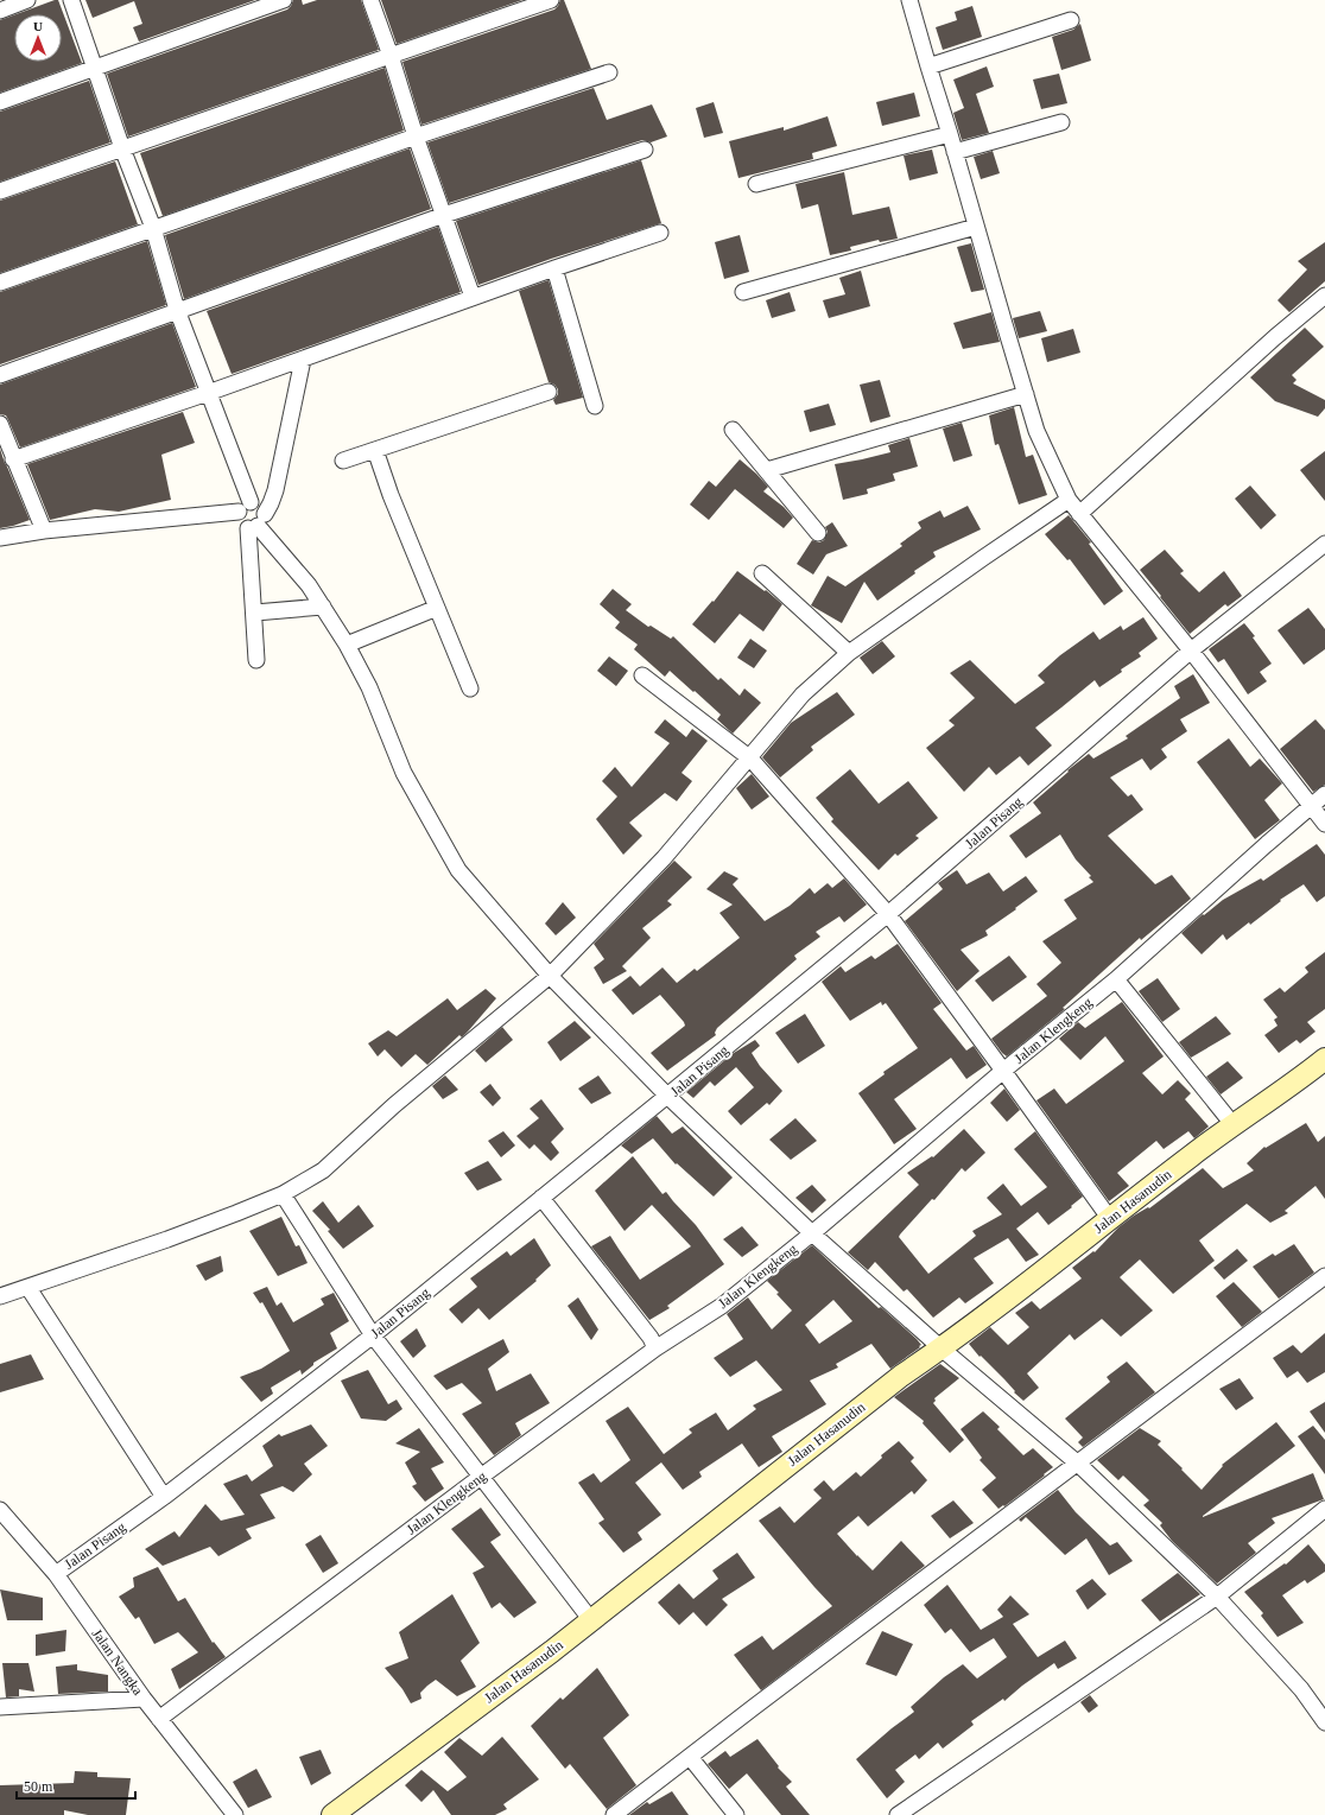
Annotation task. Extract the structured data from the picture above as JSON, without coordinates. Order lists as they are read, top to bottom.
{
  "streets": {
    "main road": ["Jalan Hasanudin"],
    "street": ["Jalan Pisang", "Jalan Klengkeng", "Jalan Nangka"]
  },
  "crossings": [
    ["Jalan Pisang", "Jalan Nangka"],
    ["Jalan Klengkeng", "Jalan Nangka"]
  ],
  "scale_bar": "50 m",
  "north": "top"
}
